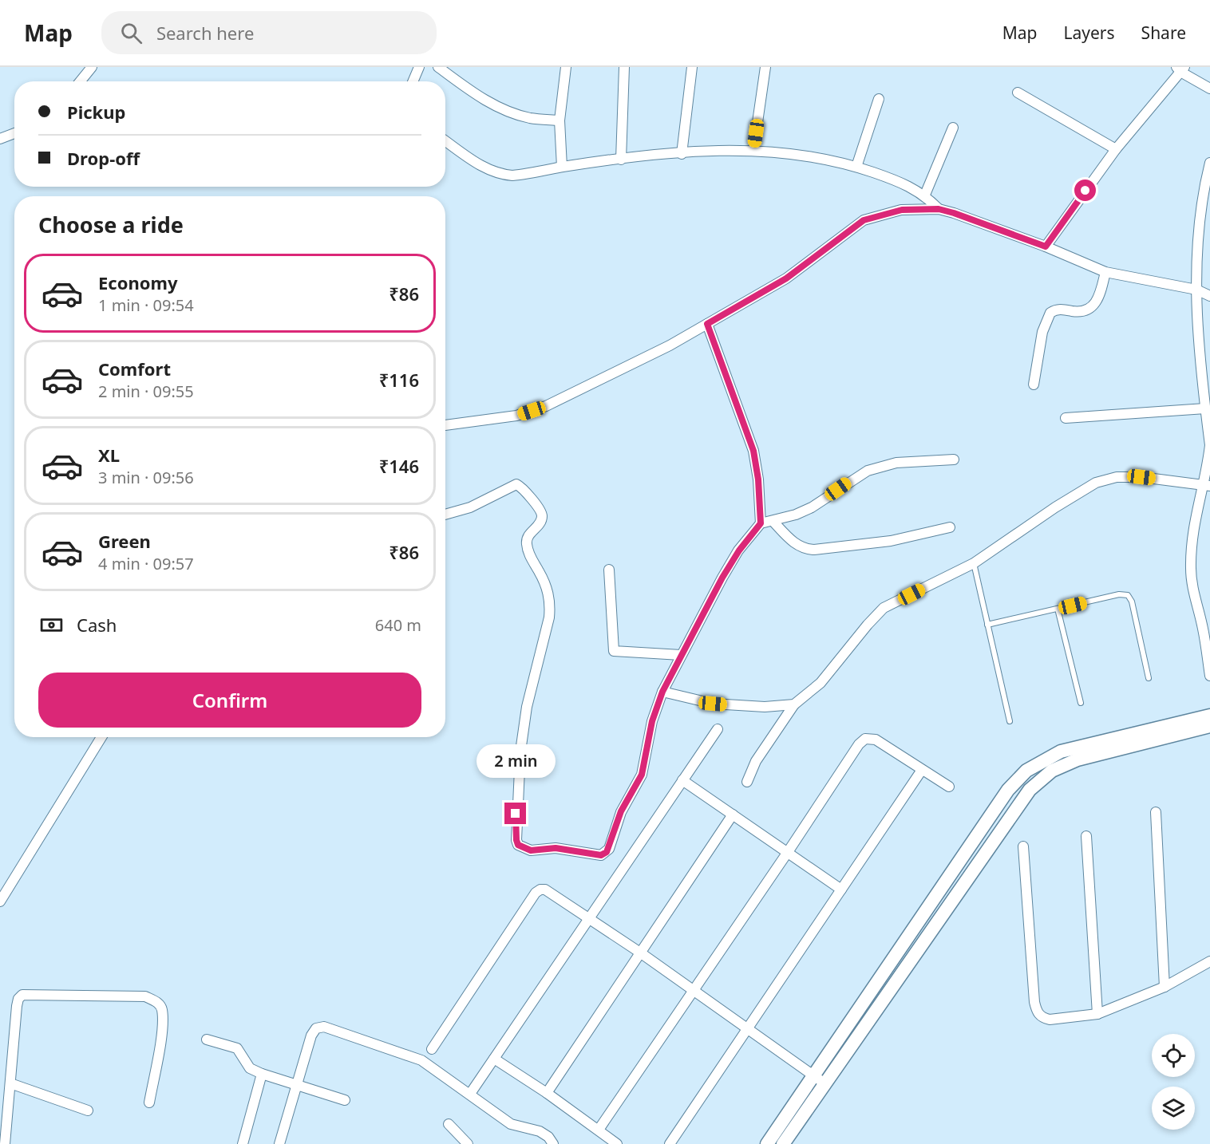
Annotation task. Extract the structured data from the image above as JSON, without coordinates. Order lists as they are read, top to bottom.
{
  "page": {
    "header": "Map",
    "search": "Search here",
    "nav": ["Map", "Layers", "Share"],
    "banner": ["Pickup", "Drop-off"],
    "heading": "Choose a ride",
    "list": [
      {
        "name": "Economy",
        "note": "1 min · 09:54",
        "value": "₹86"
      },
      {
        "name": "Comfort",
        "note": "2 min · 09:55",
        "value": "₹116"
      },
      {
        "name": "XL",
        "note": "3 min · 09:56",
        "value": "₹146"
      },
      {
        "name": "Green",
        "note": "4 min · 09:57",
        "value": "₹86"
      }
    ],
    "pay": ["Cash", "640 m"],
    "buttons": "Confirm",
    "bubble": "2 min"
  }
}
